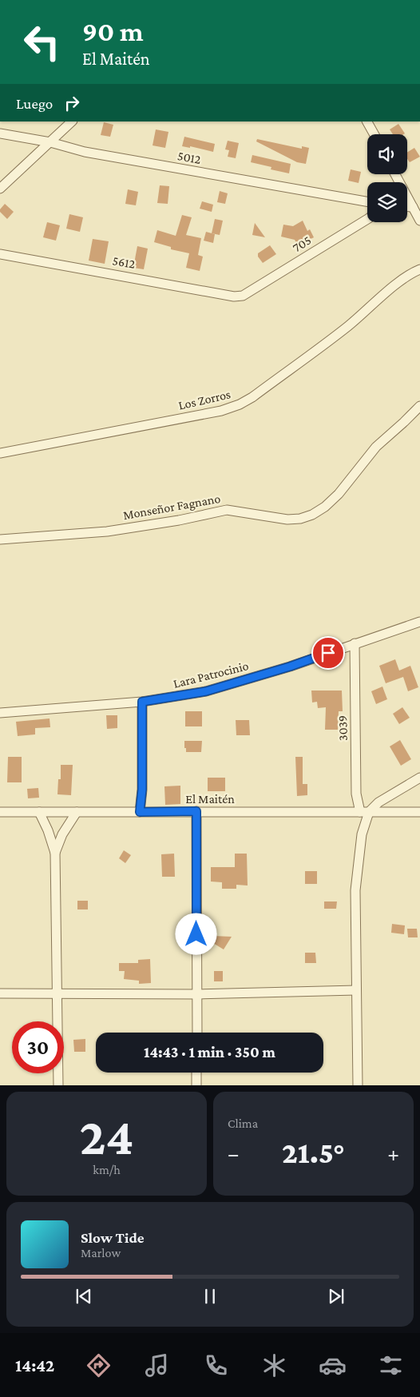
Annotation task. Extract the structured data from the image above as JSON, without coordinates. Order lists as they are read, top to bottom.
{
  "streets": {
    "street": [
      "5012",
      "705",
      "5612",
      "Los Zorros",
      "Monseñor Fagnano",
      "Lara Patrocinio",
      "3039",
      "El Maitén"
    ]
  },
  "crossings": [
    ["705", "5612"],
    ["Lara Patrocinio", "3039"],
    ["3039", "El Maitén"]
  ],
  "page": {
    "turn": ["90 m", "El Maitén"],
    "then": "Luego",
    "limit": "30",
    "trip": "14:43 · 1 min · 350 m",
    "tile": [
      ["24", "km/h"],
      "Clima"
    ],
    "heat": ["−", "21.5°", "+"],
    "song": ["Slow Tide", "Marlow"],
    "tabs": "14:42"
  }
}
